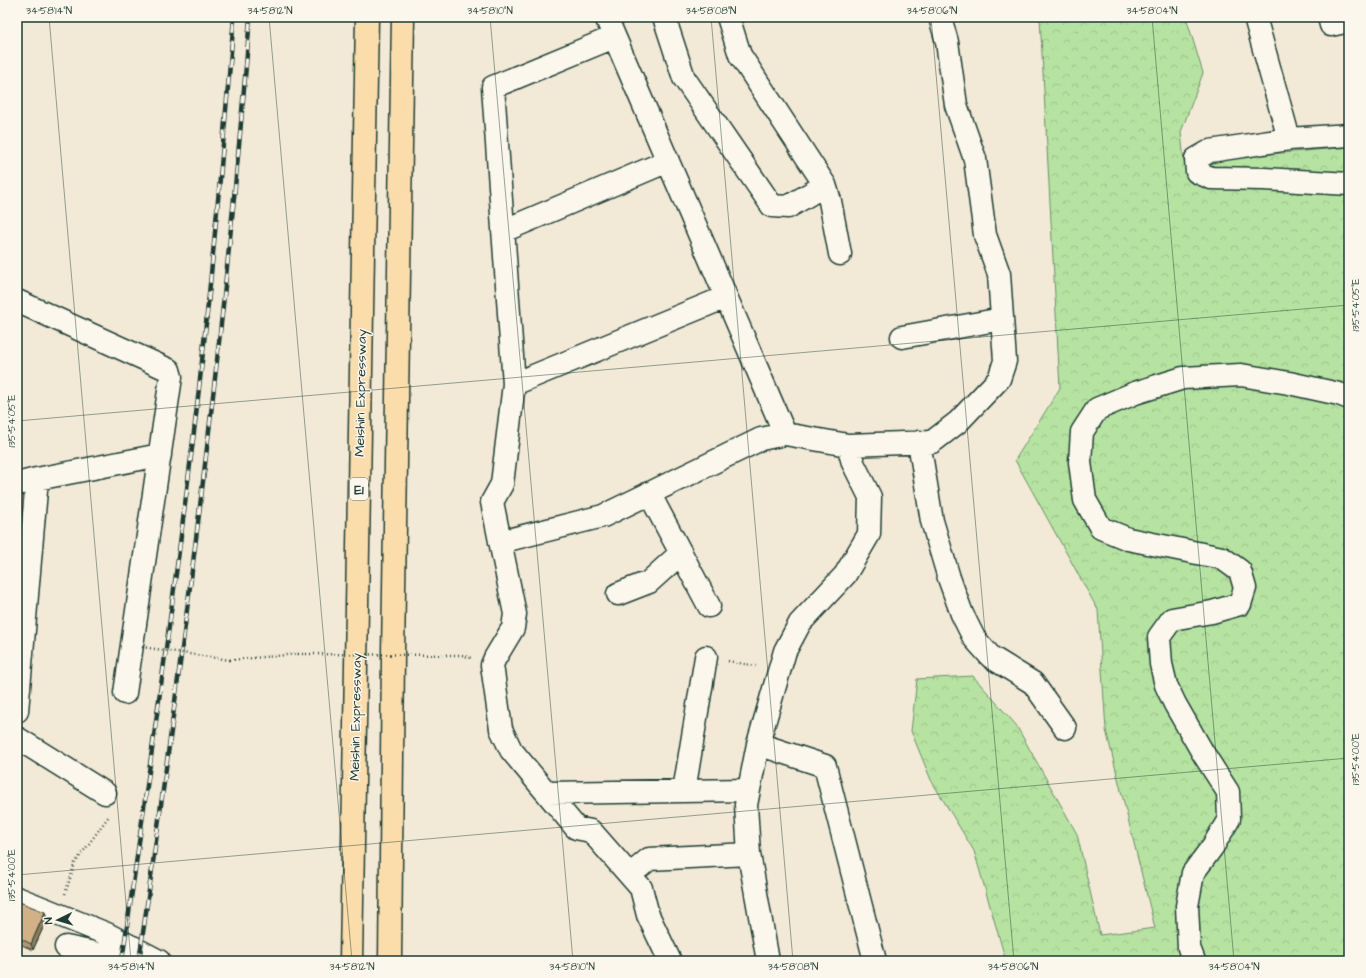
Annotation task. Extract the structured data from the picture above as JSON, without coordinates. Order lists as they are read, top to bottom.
{
  "streets": {
    "highway": ["Meishin Expressway", "E1"]
  },
  "north": "left",
  "coordinates": [
    "34°58'14\"N",
    "34°58'12\"N",
    "34°58'10\"N",
    "34°58'08\"N",
    "34°58'06\"N",
    "34°58'04\"N",
    "135°54'05\"E",
    "135°54'00\"E"
  ]
}
